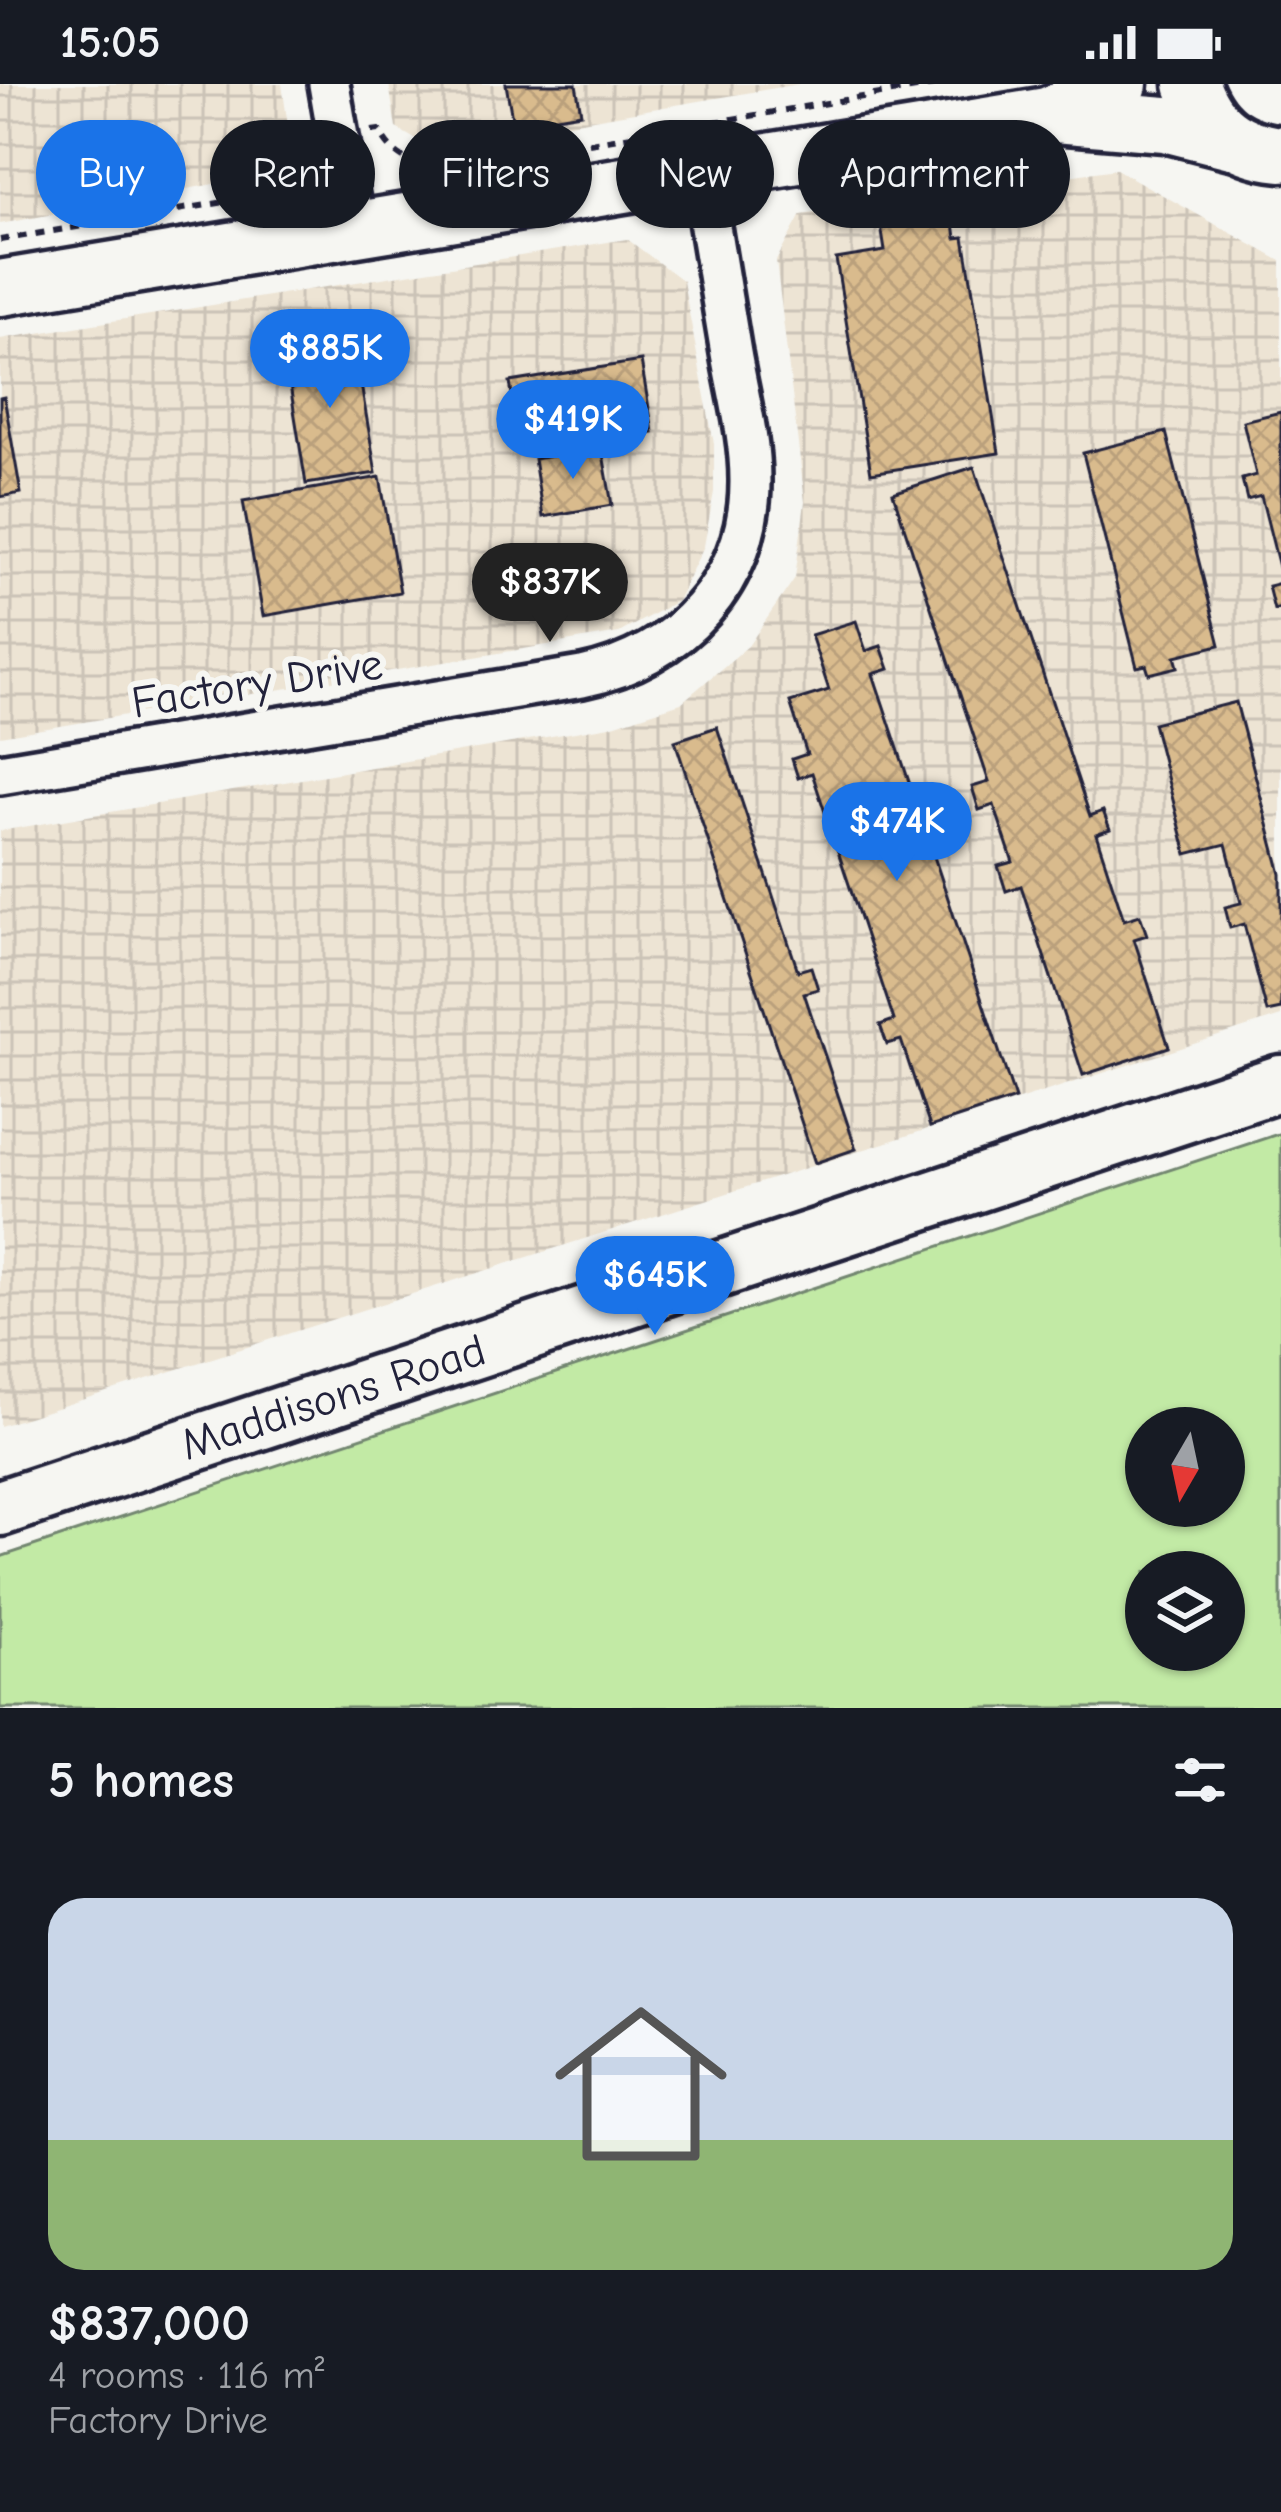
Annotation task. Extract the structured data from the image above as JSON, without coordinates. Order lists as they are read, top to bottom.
{
  "streets": {
    "street": ["Factory Drive", "Maddisons Road"]
  },
  "north": "bottom",
  "page": {
    "status": "15:05",
    "chip": [
      "Buy",
      "Rent",
      "Filters",
      "New",
      "Apartment"
    ],
    "price": [
      "$885K",
      "$419K",
      "$837K",
      "$474K",
      "$645K"
    ],
    "heading": "5 homes",
    "list": [
      {
        "name": "$837,000",
        "note": "4 rooms · 116 m² · Factory Drive"
      }
    ]
  }
}
